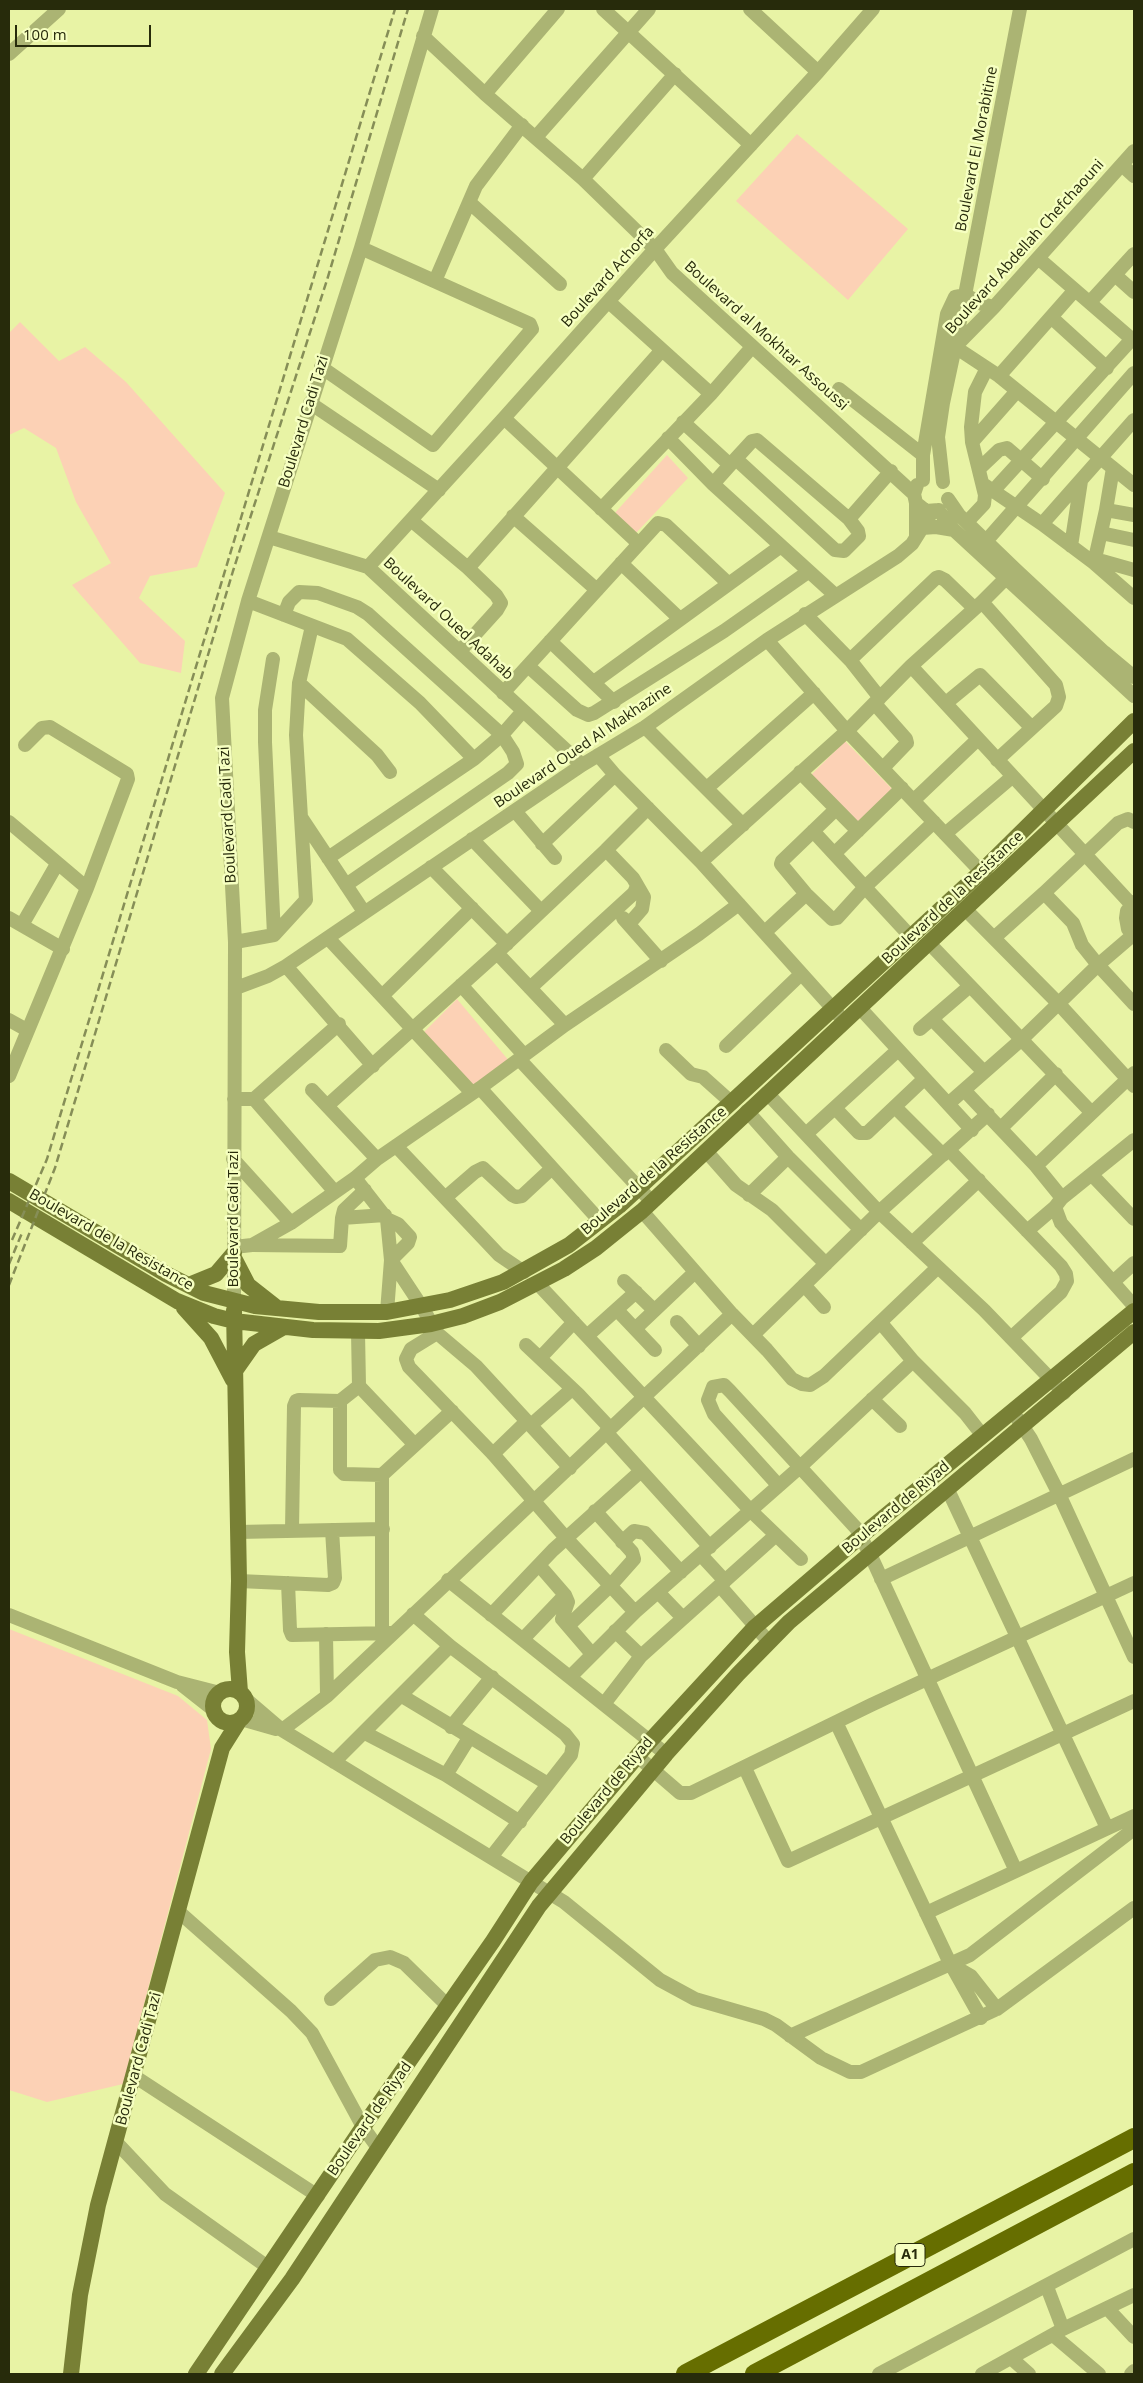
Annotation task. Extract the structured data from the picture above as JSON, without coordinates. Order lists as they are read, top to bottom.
{
  "streets": {
    "highway": ["A1"],
    "main road": ["Boulevard Cadi Tazi", "Boulevard de la Resistance", "Boulevard de Riyad"],
    "street": [
      "Boulevard El Morabitine",
      "Boulevard Abdellah Chefchaouni",
      "Boulevard Achorfa",
      "Boulevard al Mokhtar Assoussi",
      "Boulevard Oued Adahab",
      "Boulevard Oued Al Makhazine"
    ]
  },
  "crossings": [
    ["Boulevard El Morabitine", "Boulevard Abdellah Chefchaouni"],
    ["Boulevard El Morabitine", "Boulevard al Mokhtar Assoussi"],
    ["Boulevard El Morabitine", "Boulevard Oued Al Makhazine"],
    ["Boulevard Achorfa", "Boulevard al Mokhtar Assoussi"],
    ["Boulevard Achorfa", "Boulevard Oued Adahab"],
    ["Boulevard al Mokhtar Assoussi", "Boulevard Cadi Tazi"],
    ["Boulevard al Mokhtar Assoussi", "Boulevard Oued Al Makhazine"],
    ["Boulevard Cadi Tazi", "Boulevard Oued Adahab"],
    ["Boulevard Cadi Tazi", "Boulevard Oued Al Makhazine"],
    ["Boulevard Cadi Tazi", "Boulevard de la Resistance"],
    ["Boulevard Oued Adahab", "Boulevard Oued Al Makhazine"]
  ],
  "scale_bar": "100 m"
}
